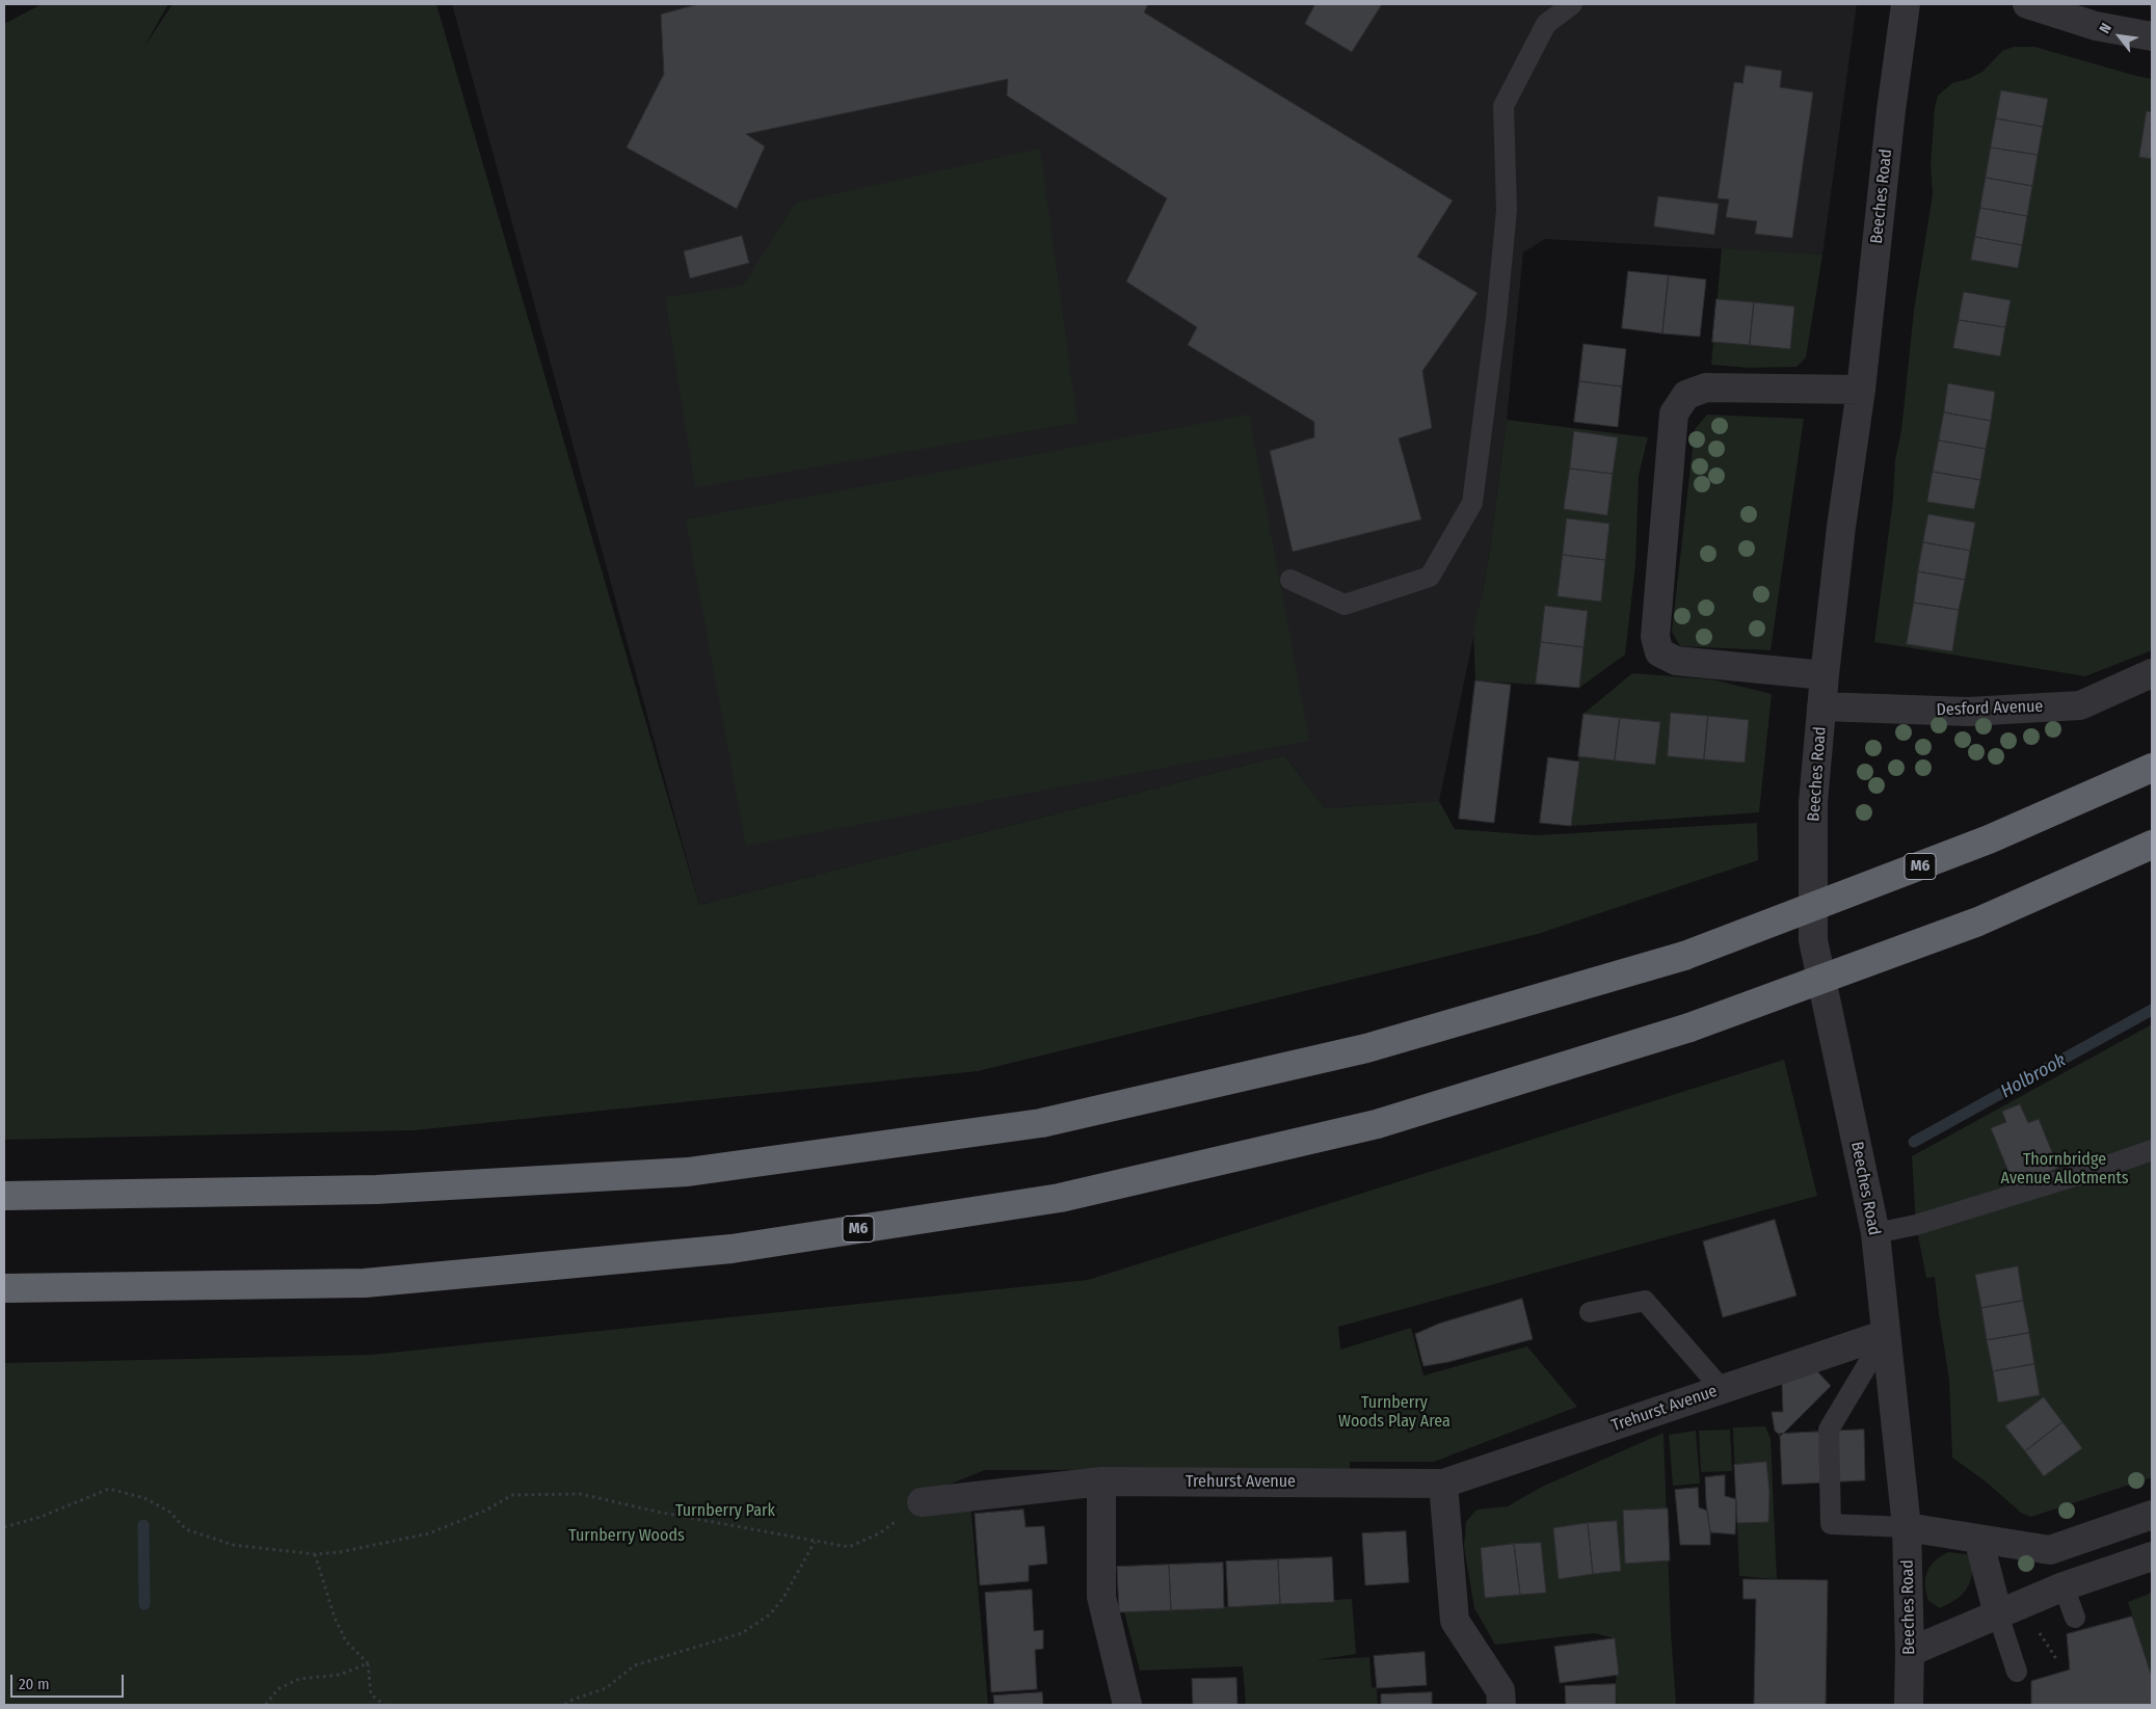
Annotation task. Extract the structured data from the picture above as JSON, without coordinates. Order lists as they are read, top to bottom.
{
  "streets": {
    "highway": ["M6"],
    "street": ["Beeches Road", "Desford Avenue", "Trehurst Avenue"]
  },
  "crossings": [
    ["Beeches Road", "Desford Avenue"],
    ["Beeches Road", "Trehurst Avenue"]
  ],
  "water": ["Holbrook"],
  "parks": [
    "Thornbridge Avenue Allotments",
    "Turnberry Woods Play Area",
    "Turnberry Park",
    "Turnberry Woods"
  ],
  "scale_bar": "20 m",
  "north": "top left"
}
